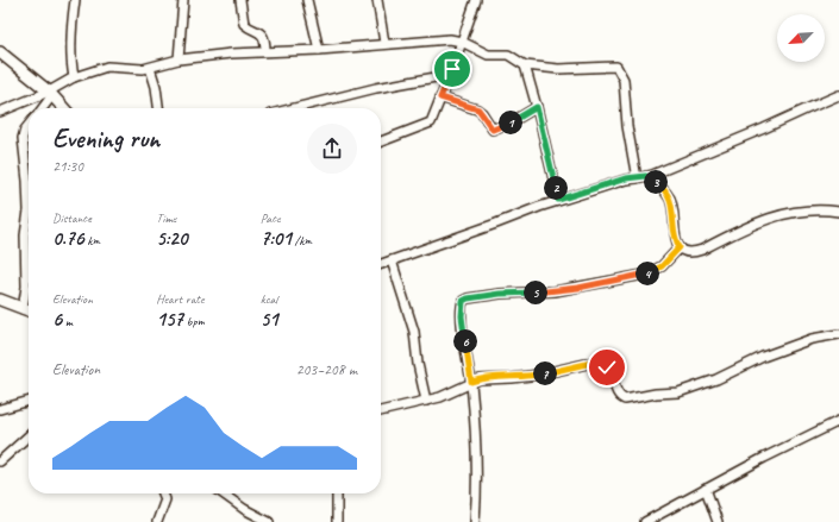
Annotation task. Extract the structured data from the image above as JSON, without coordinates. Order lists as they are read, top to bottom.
{
  "north": "bottom left",
  "page": {
    "heading": ["Evening run", "21:30"],
    "pins": [
      "1",
      "3",
      "2",
      "4",
      "5",
      "6",
      "7"
    ],
    "stats": [
      ["Distance", "0.76 km"],
      ["Time", "5:20"],
      ["Pace", "7:01 /km"],
      ["Elevation", "6 m"],
      ["Heart rate", "157 bpm"],
      ["kcal", "51"]
    ],
    "chart": ["Elevation", "203–208 m"]
  }
}
